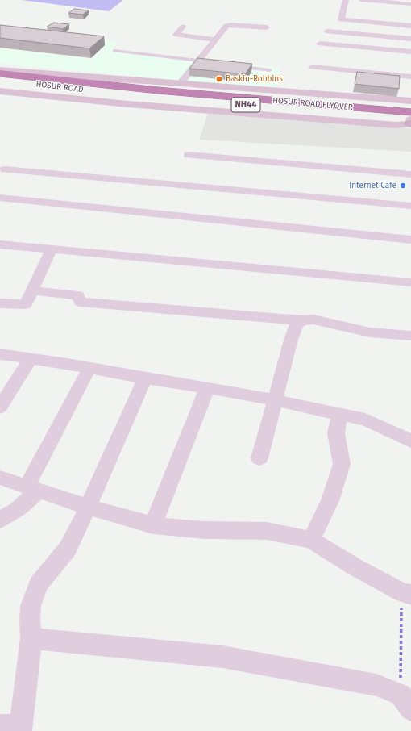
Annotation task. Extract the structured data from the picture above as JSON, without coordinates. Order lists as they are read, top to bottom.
{
  "streets": {
    "highway": ["HOSUR ROAD", "HOSUR ROAD FLYOVER", "NH44"]
  },
  "crossings": [
    ["HOSUR ROAD", "HOSUR ROAD FLYOVER"]
  ],
  "places": ["Baskin-Robbins", "Internet Cafe"]
}
